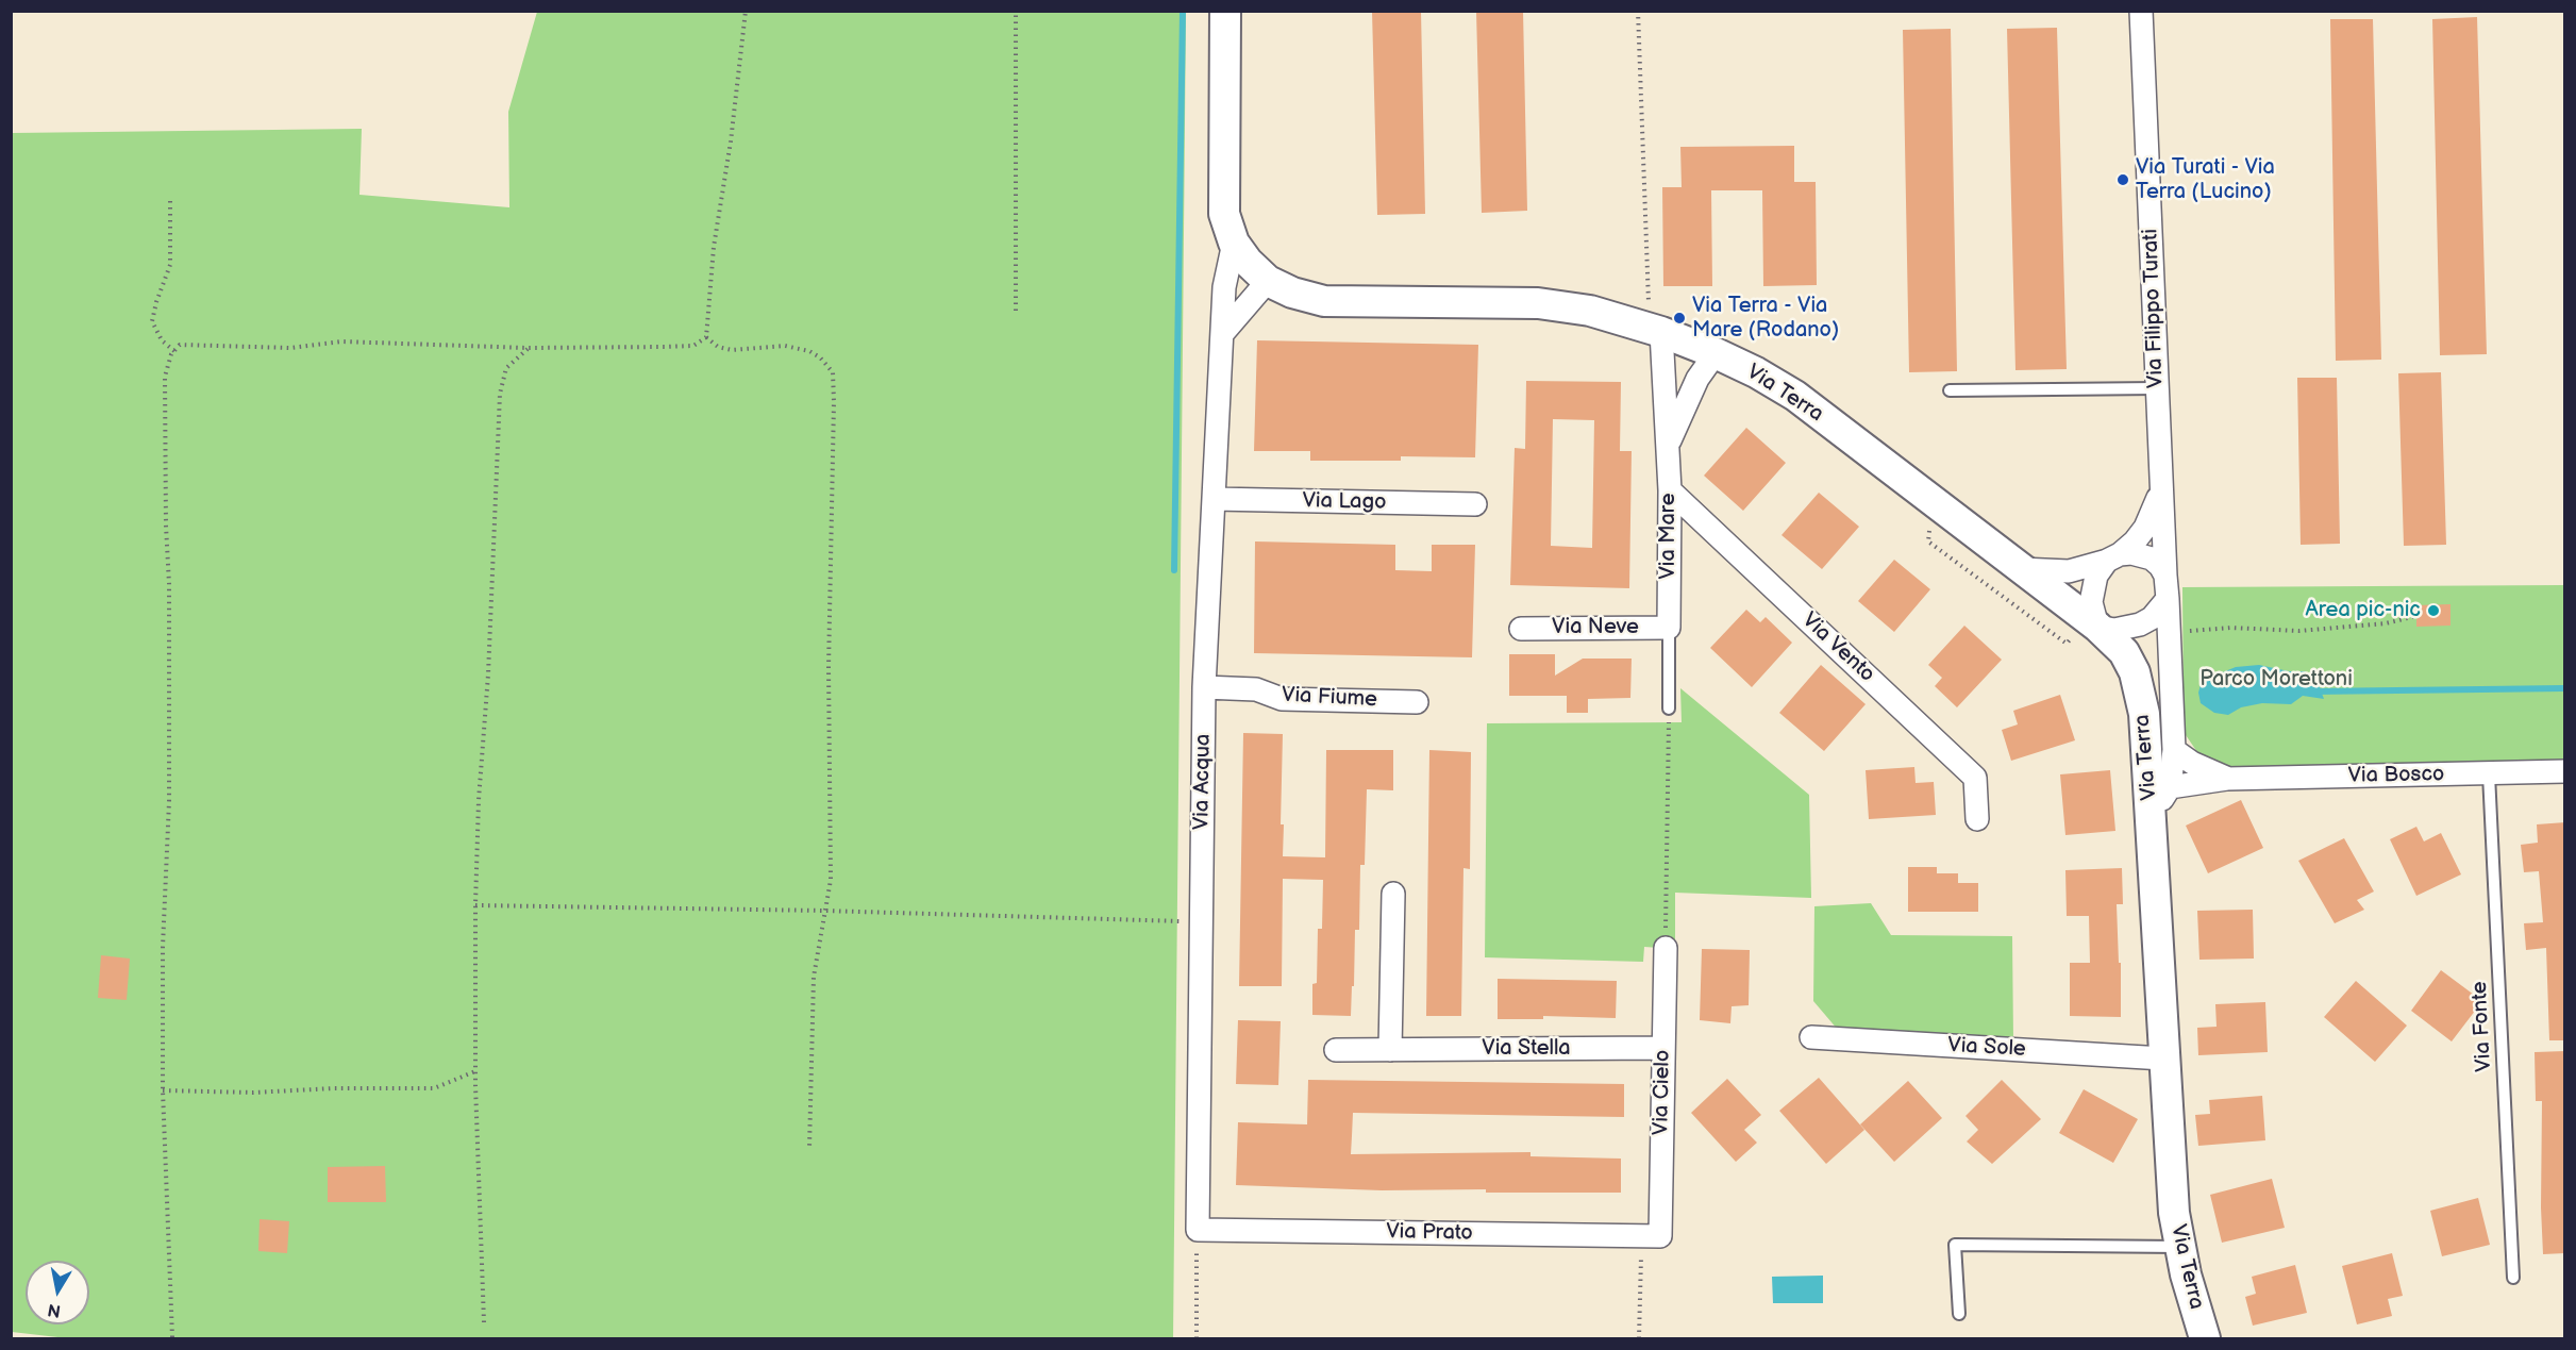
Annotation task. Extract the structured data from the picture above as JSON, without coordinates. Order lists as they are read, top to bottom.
{
  "streets": {
    "street": [
      "Via Filippo Turati",
      "Via Terra",
      "Via Lago",
      "Via Mare",
      "Via Neve",
      "Via Vento",
      "Via Fiume",
      "Via Bosco",
      "Via Acqua",
      "Via Sole",
      "Via Stella",
      "Via Cielo",
      "Via Prato"
    ],
    "lane": ["Via Fonte"]
  },
  "crossings": [
    ["Via Filippo Turati", "Via Terra"],
    ["Via Terra", "Via Mare"],
    ["Via Terra", "Via Bosco"],
    ["Via Terra", "Via Acqua"],
    ["Via Terra", "Via Sole"],
    ["Via Lago", "Via Acqua"],
    ["Via Mare", "Via Neve"],
    ["Via Mare", "Via Vento"],
    ["Via Fiume", "Via Acqua"],
    ["Via Bosco", "Via Fonte"],
    ["Via Acqua", "Via Prato"],
    ["Via Stella", "Via Cielo"],
    ["Via Cielo", "Via Prato"]
  ],
  "parks": ["Parco Morettoni"],
  "places": ["Via Turati - Via Terra (Lucino)", "Via Terra - Via Mare (Rodano)", "Area pic-nic"],
  "north": "bottom"
}
